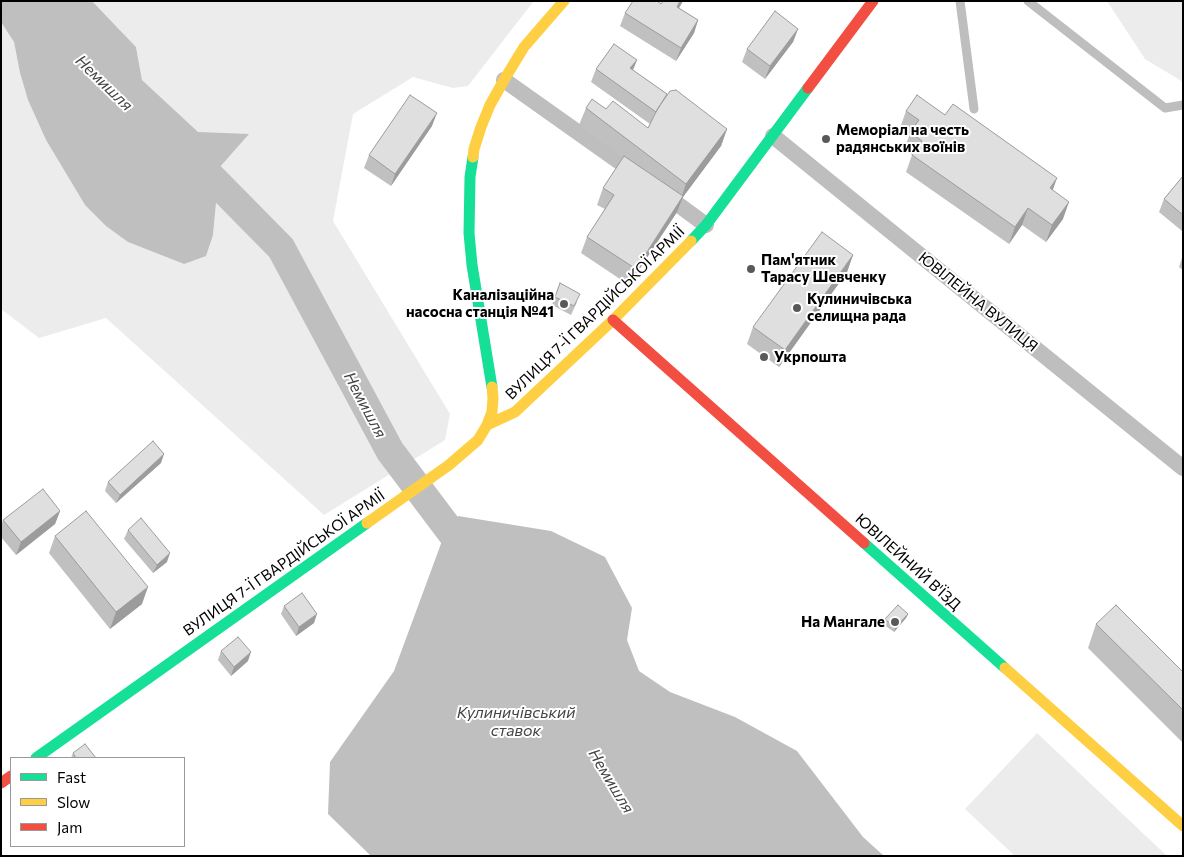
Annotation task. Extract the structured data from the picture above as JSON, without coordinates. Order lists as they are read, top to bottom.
{
  "streets": {
    "street": ["ЮВІЛЕЙНА ВУЛИЦЯ", "ВУЛИЦЯ 7-Ї ГВАРДІЙСЬКОЇ АРМІЇ", "ЮВІЛЕЙНИЙ В'ЇЗД"]
  },
  "crossings": [
    ["ЮВІЛЕЙНА ВУЛИЦЯ", "ВУЛИЦЯ 7-Ї ГВАРДІЙСЬКОЇ АРМІЇ"],
    ["ВУЛИЦЯ 7-Ї ГВАРДІЙСЬКОЇ АРМІЇ", "ЮВІЛЕЙНИЙ В'ЇЗД"]
  ],
  "water": ["Немишля", "Кулиничівський ставок"],
  "places": [
    "Меморіал на честь радянських воїнів",
    "Пам'ятник Тарасу Шевченку",
    "Каналізаційна насосна станція №41",
    "Кулиничівська селищна рада",
    "Укрпошта",
    "На Мангале"
  ],
  "legend": ["Fast", "Slow", "Jam"]
}
